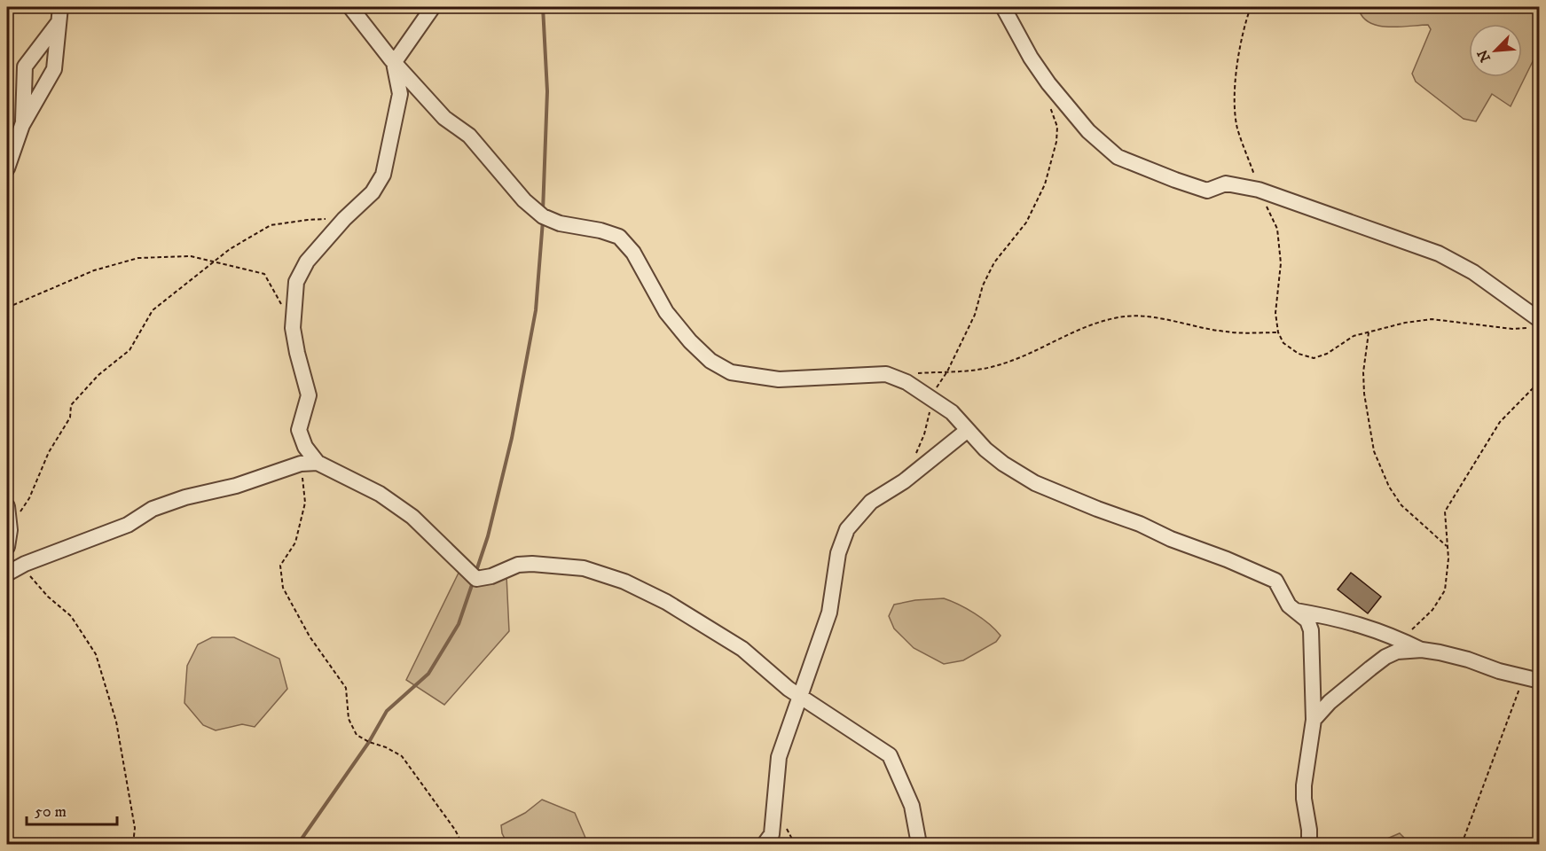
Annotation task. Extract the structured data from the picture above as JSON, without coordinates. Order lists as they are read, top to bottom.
{
  "scale_bar": "50 m",
  "north": "bottom left"
}
